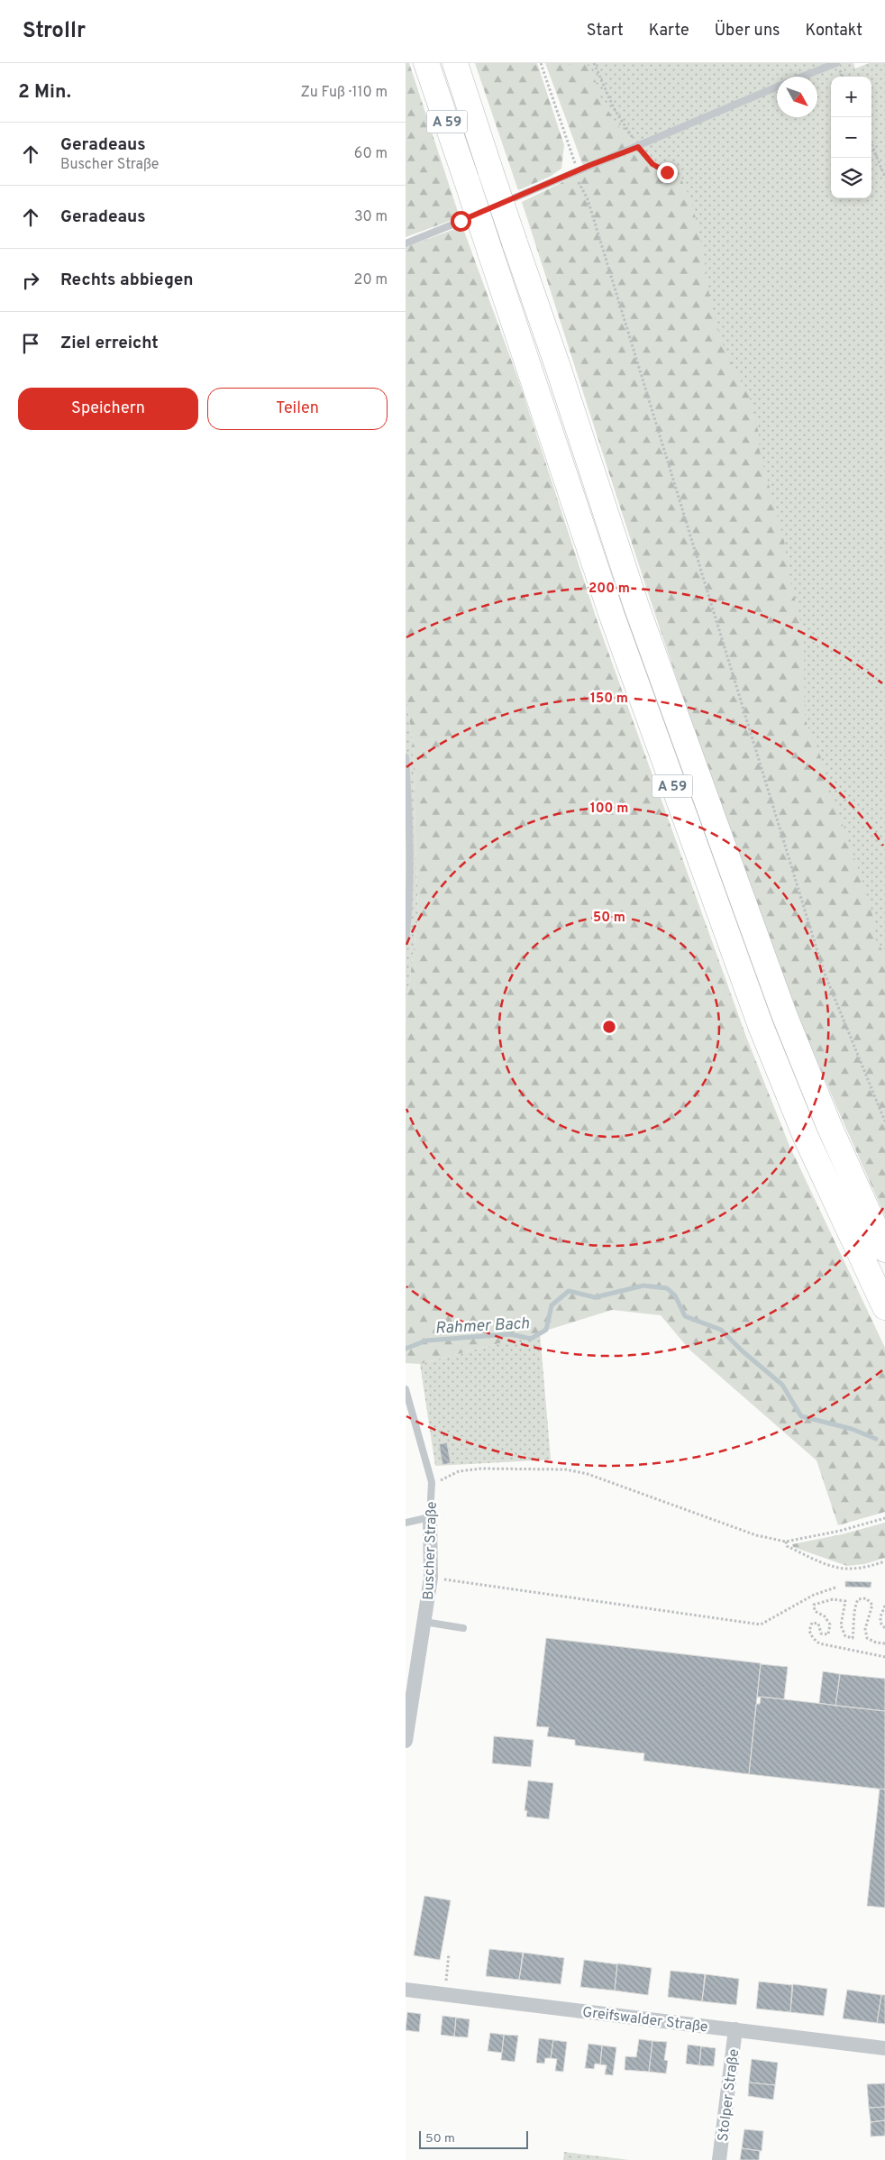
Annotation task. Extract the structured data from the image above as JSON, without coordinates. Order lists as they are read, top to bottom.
{
  "streets": {
    "highway": ["A 59"],
    "street": ["Buscher Straße", "Greifswalder Straße", "Stolper Straße"]
  },
  "crossings": [
    ["Greifswalder Straße", "Stolper Straße"]
  ],
  "water": ["Rahmer Bach"],
  "scale_bar": "50 m",
  "north": "bottom right",
  "page": {
    "header": "Strollr",
    "nav": [
      "Start",
      "Karte",
      "Über uns",
      "Kontakt"
    ],
    "heading": ["2 Min.", "Zu Fuß · 110 m"],
    "map_buttons": ["+", "−"],
    "list": [
      ["Geradeaus", "Buscher Straße", "60 m"],
      ["Geradeaus", "30 m"],
      ["Rechts abbiegen", "20 m"],
      "Ziel erreicht"
    ],
    "buttons": ["Speichern", "Teilen"],
    "scale": "50 m"
  },
  "rings": [
    "200 m",
    "150 m",
    "100 m",
    "50 m"
  ]
}
